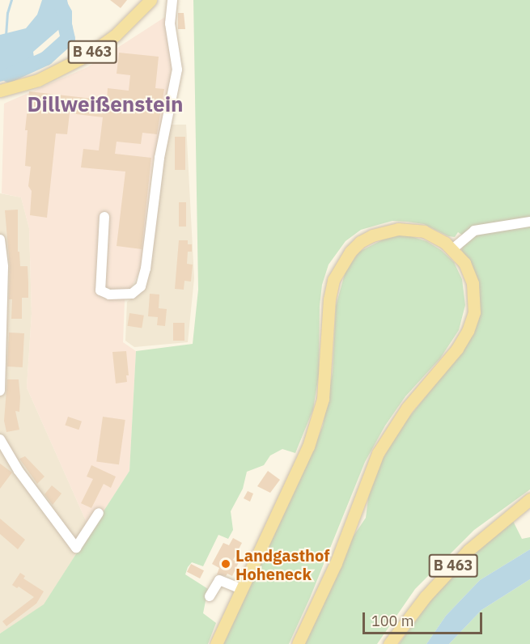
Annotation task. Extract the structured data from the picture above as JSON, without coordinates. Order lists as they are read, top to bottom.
{
  "streets": {
    "main road": ["B 463"]
  },
  "districts": ["Dillweißenstein"],
  "places": ["Landgasthof Hoheneck"],
  "scale_bar": "100 m"
}
